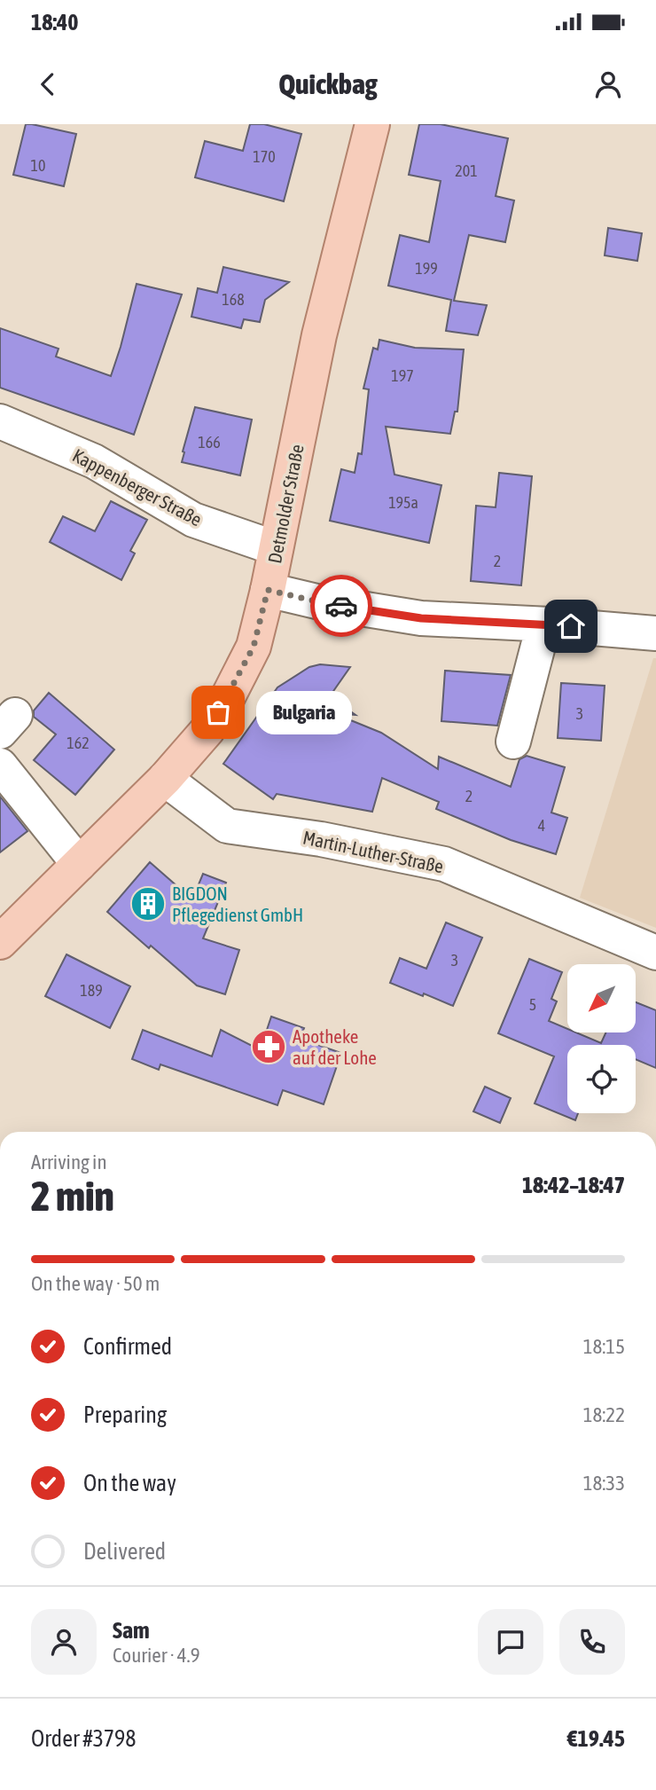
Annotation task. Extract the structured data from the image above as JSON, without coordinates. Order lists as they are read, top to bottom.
{
  "streets": {
    "main road": ["Detmolder Straße"],
    "street": ["Kappenberger Straße", "Martin-Luther-Straße"]
  },
  "crossings": [
    ["Kappenberger Straße", "Detmolder Straße"],
    ["Detmolder Straße", "Martin-Luther-Straße"]
  ],
  "places": {
    "other": ["Bulgaria"],
    "building": ["BIGDON Pflegedienst GmbH"],
    "pharmacy": ["Apotheke auf der Lohe"]
  },
  "house_numbers": [
    "170",
    "10",
    "201",
    "199",
    "168",
    "197",
    "166",
    "195a",
    "2",
    "3",
    "162",
    "2",
    "4",
    "3",
    "189",
    "5"
  ],
  "north": "bottom left",
  "page": {
    "status": "18:40",
    "header": "Quickbag",
    "bubble": "Bulgaria",
    "heading": ["2 min", "Arriving in", "18:42–18:47"],
    "panel": [
      "Sam",
      "Courier · 4.9",
      "Order #3798",
      "€19.45"
    ],
    "bar": "On the way · 50 m",
    "list": [
      ["Confirmed", "18:15"],
      ["Preparing", "18:22"],
      ["On the way", "18:33"],
      "Delivered"
    ]
  }
}
